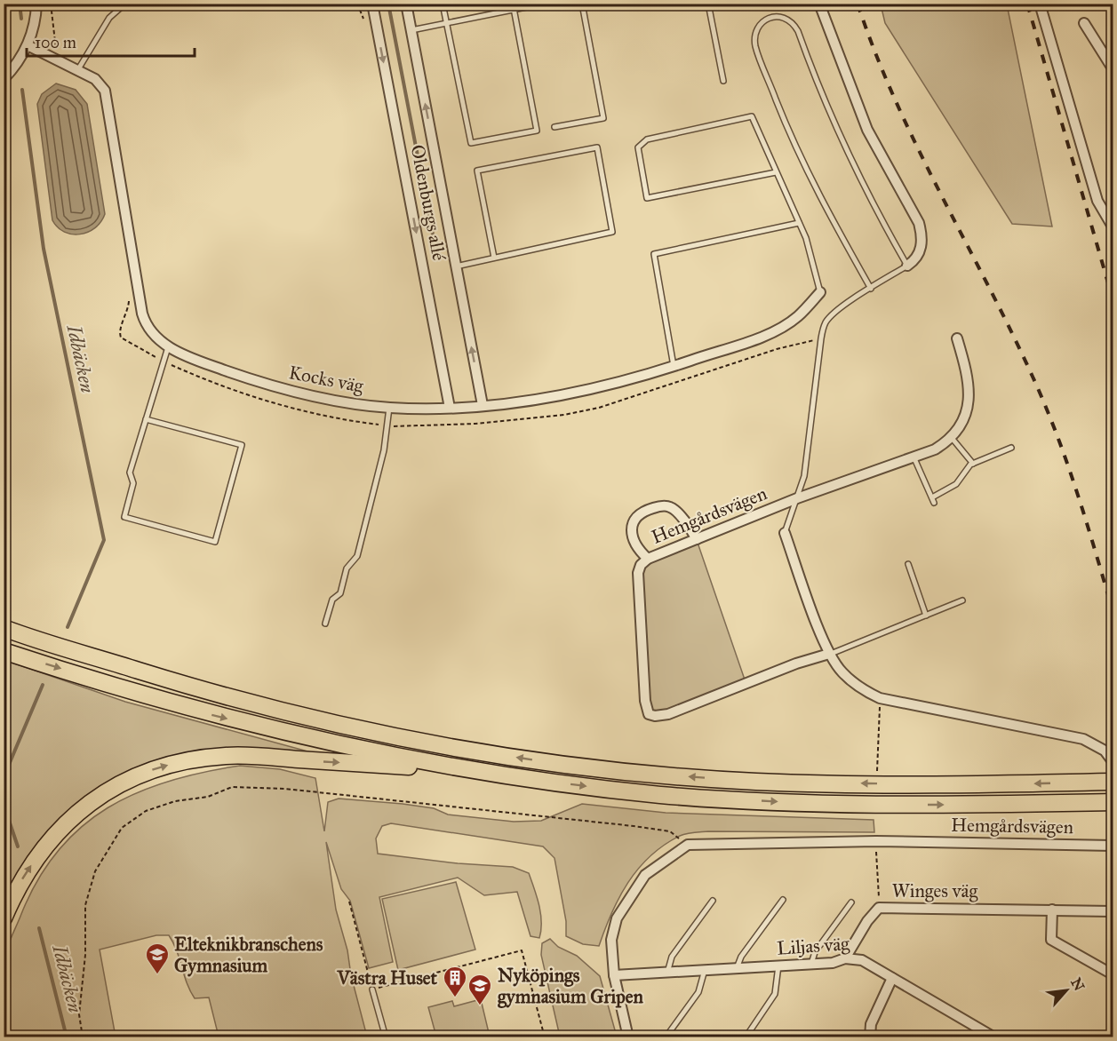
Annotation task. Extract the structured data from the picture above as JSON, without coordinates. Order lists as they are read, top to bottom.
{
  "streets": {
    "street": [
      "Oldenburgs allé",
      "Kocks väg",
      "Hemgårdsvägen",
      "Winges väg",
      "Liljas väg"
    ]
  },
  "crossings": [
    ["Oldenburgs allé", "Kocks väg"],
    ["Winges väg", "Liljas väg"]
  ],
  "water": ["Idbäcken"],
  "places": {
    "school or university": ["Elteknikbranschens Gymnasium", "Nyköpings gymnasium Gripen"],
    "building": ["Västra Huset"]
  },
  "scale_bar": "100 m",
  "north": "top right"
}
